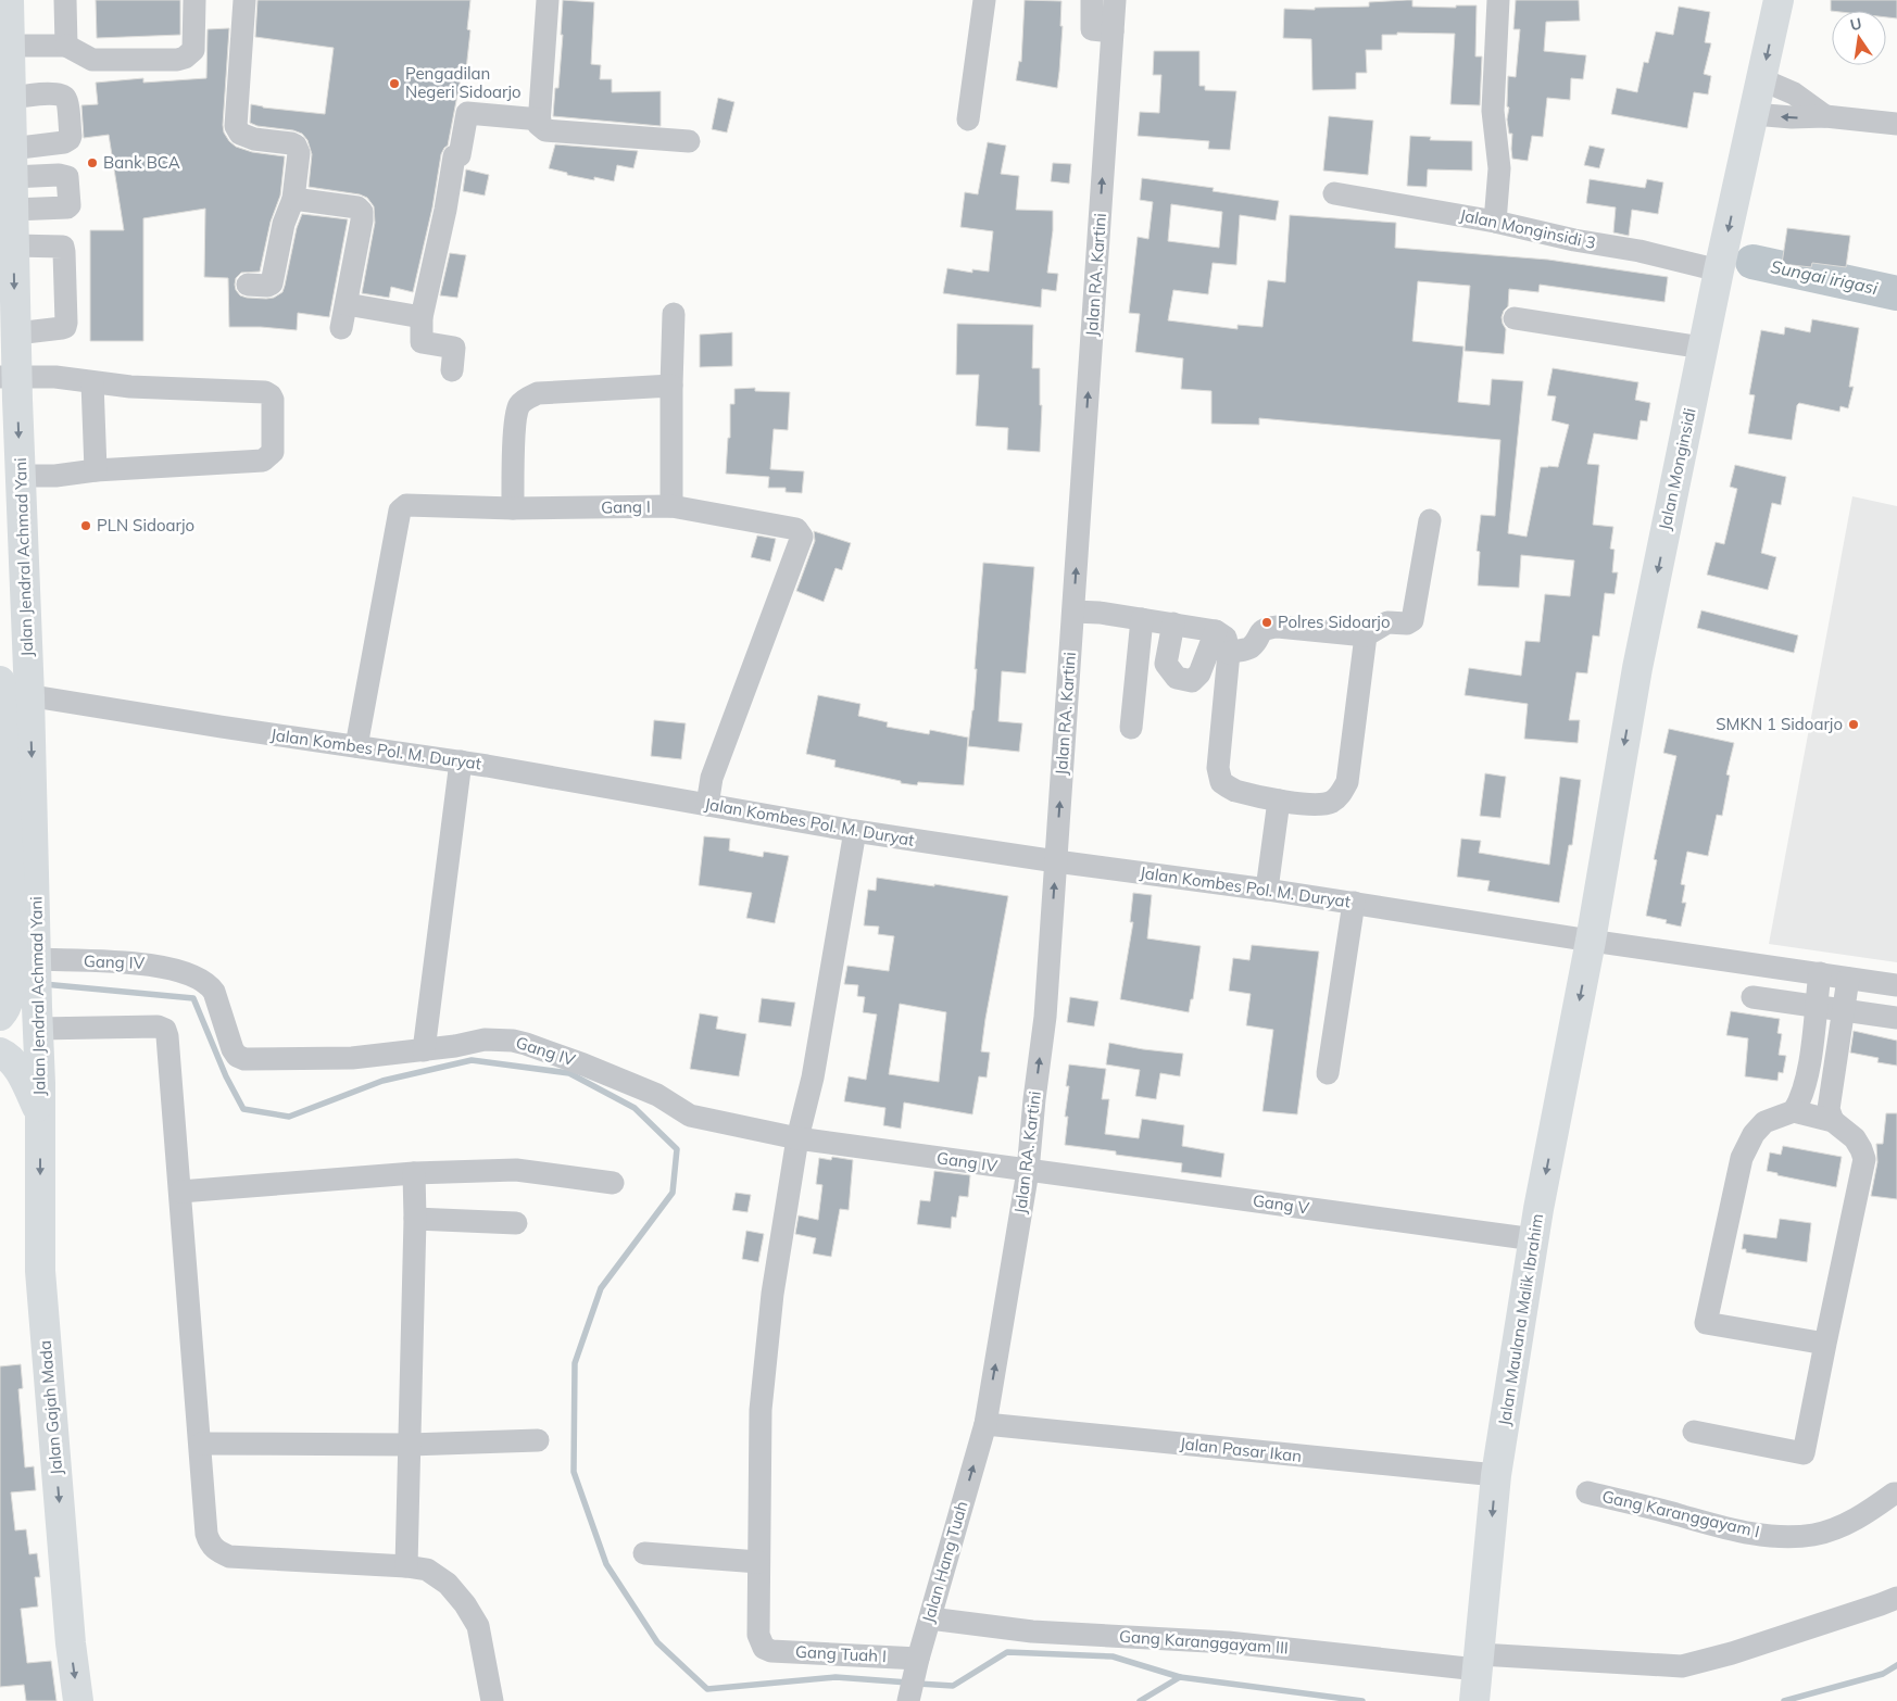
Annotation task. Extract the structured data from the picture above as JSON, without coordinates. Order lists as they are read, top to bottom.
{
  "streets": {
    "main road": [
      "Jalan Monginsidi",
      "Jalan Jendral Achmad Yani",
      "Jalan Maulana Malik Ibrahim",
      "Jalan Gajah Mada"
    ],
    "street": [
      "Jalan Monginsidi 3",
      "Jalan RA. Kartini",
      "Gang I",
      "Jalan Kombes Pol. M. Duryat",
      "Gang IV",
      "Gang V",
      "Jalan Pasar Ikan",
      "Gang Karanggayam I",
      "Jalan Hang Tuah",
      "Gang Karanggayam III",
      "Gang Tuah I"
    ]
  },
  "crossings": [
    ["Jalan Monginsidi 3", "Jalan Monginsidi"],
    ["Jalan RA. Kartini", "Jalan Kombes Pol. M. Duryat"],
    ["Jalan RA. Kartini", "Gang IV"],
    ["Jalan RA. Kartini", "Gang V"],
    ["Jalan RA. Kartini", "Jalan Pasar Ikan"],
    ["Jalan RA. Kartini", "Jalan Hang Tuah"],
    ["Jalan Monginsidi", "Jalan Kombes Pol. M. Duryat"],
    ["Jalan Monginsidi", "Jalan Maulana Malik Ibrahim"],
    ["Gang I", "Jalan Kombes Pol. M. Duryat"],
    ["Jalan Jendral Achmad Yani", "Jalan Kombes Pol. M. Duryat"],
    ["Jalan Jendral Achmad Yani", "Gang IV"],
    ["Jalan Jendral Achmad Yani", "Jalan Gajah Mada"],
    ["Jalan Kombes Pol. M. Duryat", "Jalan Maulana Malik Ibrahim"],
    ["Gang IV", "Gang V"],
    ["Gang V", "Jalan Maulana Malik Ibrahim"],
    ["Jalan Maulana Malik Ibrahim", "Jalan Pasar Ikan"],
    ["Jalan Maulana Malik Ibrahim", "Gang Karanggayam III"],
    ["Jalan Pasar Ikan", "Jalan Hang Tuah"],
    ["Jalan Hang Tuah", "Gang Karanggayam III"],
    ["Jalan Hang Tuah", "Gang Tuah I"]
  ],
  "one_way": [
    "Jalan RA. Kartini",
    "Jalan Monginsidi",
    "Jalan Maulana Malik Ibrahim",
    "Jalan Gajah Mada"
  ],
  "water": ["Sungai irigasi"],
  "places": [
    "Pengadilan Negeri Sidoarjo",
    "Bank BCA",
    "PLN Sidoarjo",
    "Polres Sidoarjo",
    "SMKN 1 Sidoarjo"
  ],
  "north": "top"
}
